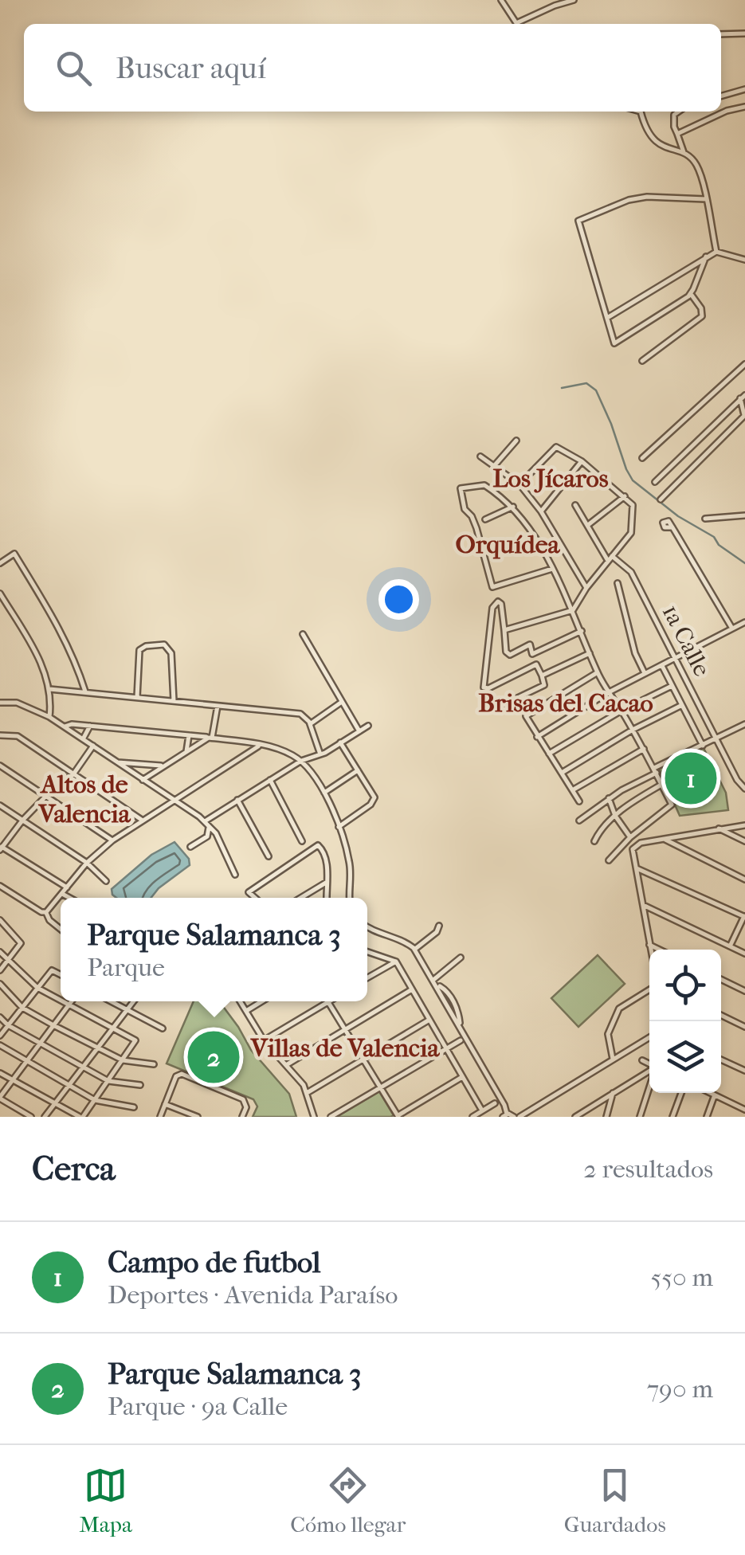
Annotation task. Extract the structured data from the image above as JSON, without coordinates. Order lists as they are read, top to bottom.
{
  "streets": {
    "street": ["1a Calle"]
  },
  "districts": [
    "Los Jícaros",
    "Orquídea",
    "Brisas del Cacao",
    "Altos de Valencia",
    "Villas de Valencia"
  ],
  "page": {
    "search": "Buscar aquí",
    "pins": ["1", "2"],
    "popup": ["Parque Salamanca 3", "Parque"],
    "heading": ["Cerca", "2 resultados"],
    "list": [
      {
        "mark": "1",
        "name": "Campo de futbol",
        "note": "Deportes · Avenida Paraíso",
        "value": "550 m"
      },
      {
        "mark": "2",
        "name": "Parque Salamanca 3",
        "note": "Parque · 9a Calle",
        "value": "790 m"
      }
    ],
    "nav": ["Mapa", "Cómo llegar", "Guardados"]
  }
}
